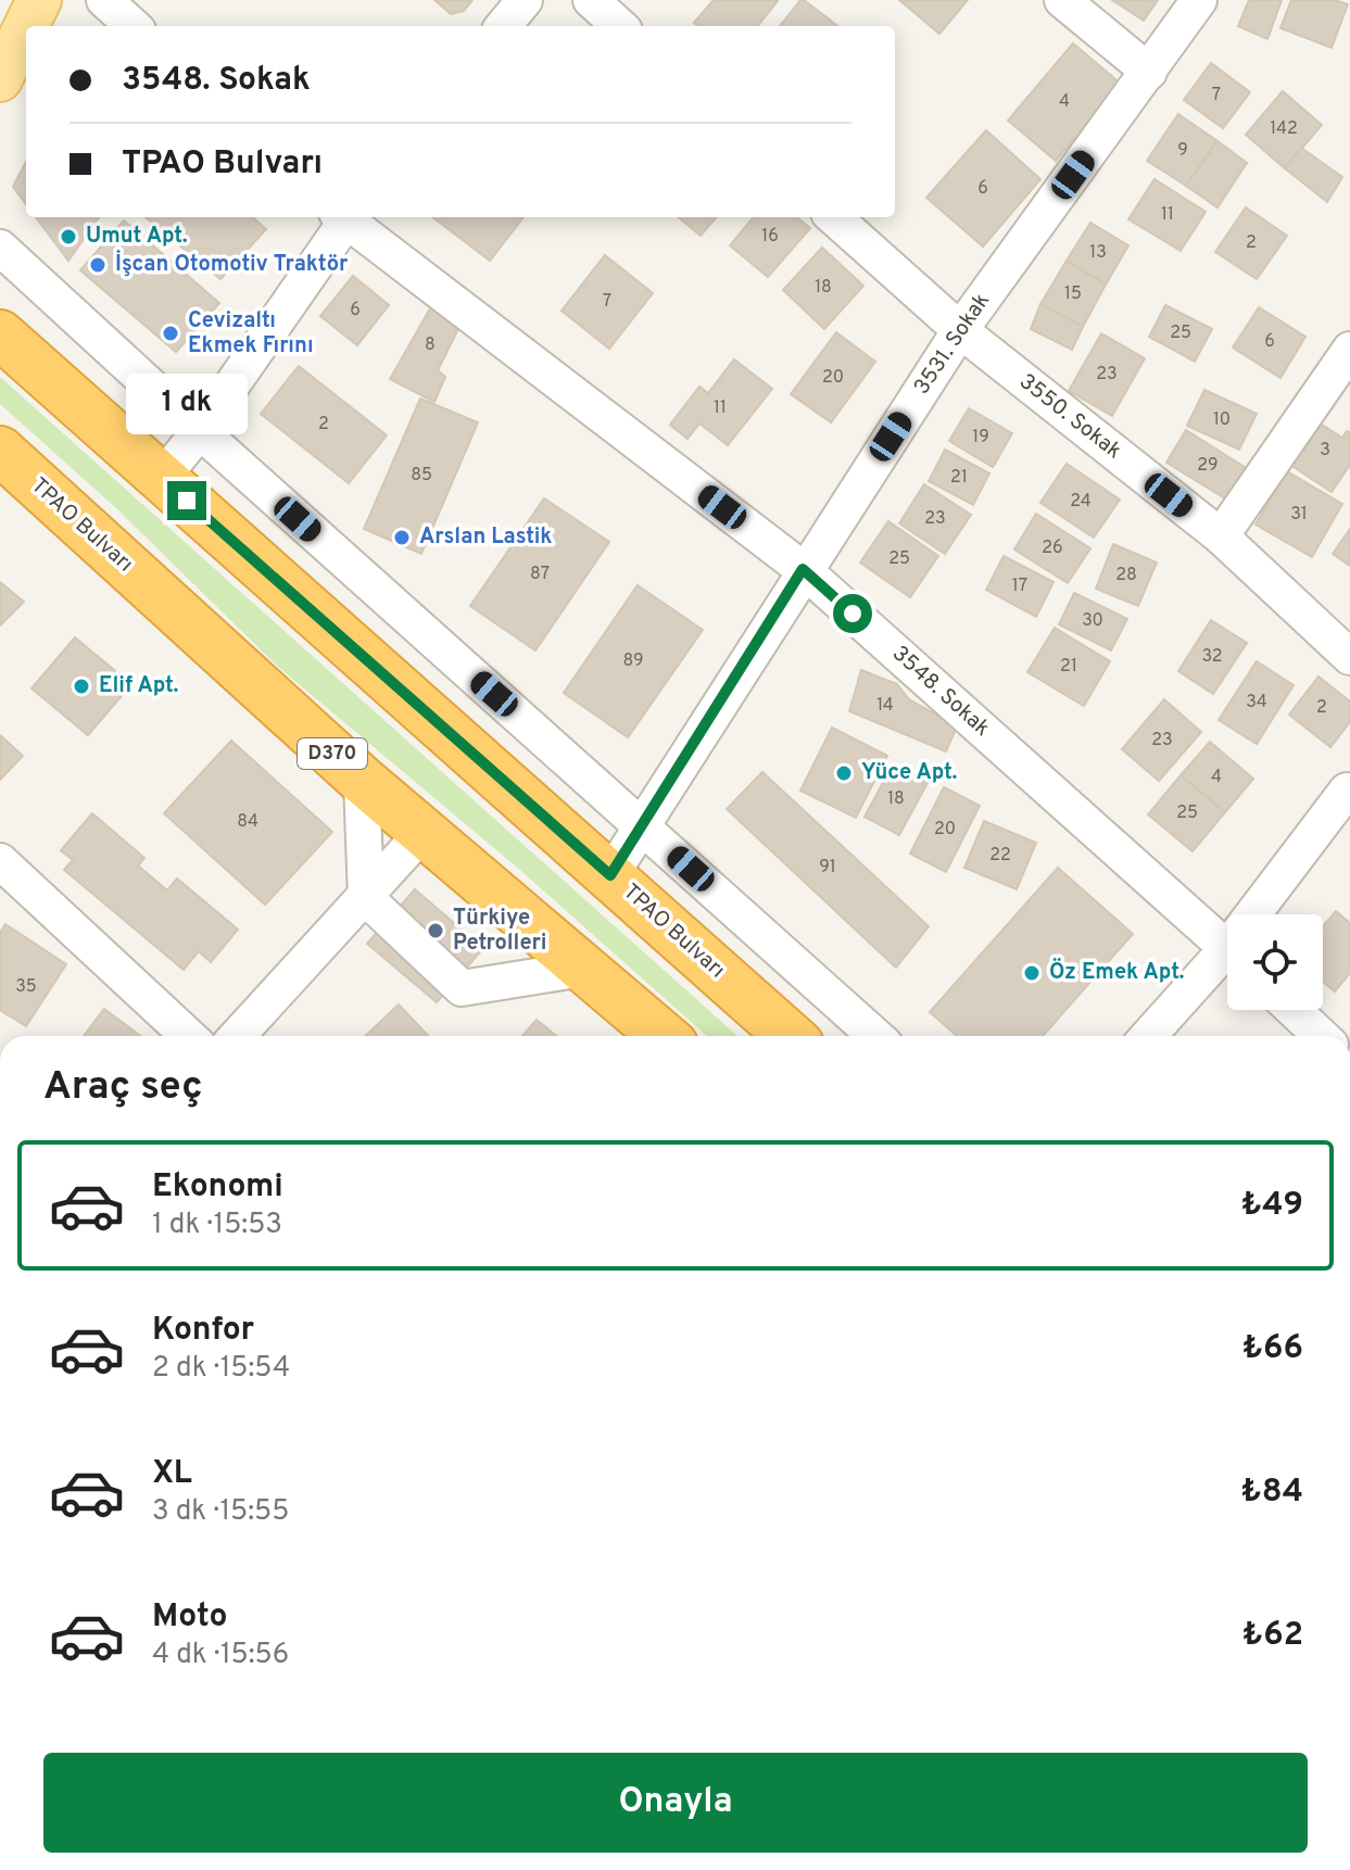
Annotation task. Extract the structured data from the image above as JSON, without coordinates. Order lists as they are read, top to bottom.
{
  "streets": {
    "highway": ["TPAO Bulvarı", "D370"],
    "street": ["3531. Sokak", "3550. Sokak", "3548. Sokak"]
  },
  "crossings": [
    ["3531. Sokak", "3550. Sokak"],
    ["3531. Sokak", "TPAO Bulvarı"],
    ["3531. Sokak", "3548. Sokak"]
  ],
  "places": [
    "Umut Apt.",
    "İşcan Otomotiv Traktör",
    "Cevizaltı Ekmek Fırını",
    "Arslan Lastik",
    "Elif Apt.",
    "Yüce Apt.",
    "Türkiye Petrolleri",
    "Öz Emek Apt."
  ],
  "house_numbers": [
    "7",
    "4",
    "142",
    "9",
    "6",
    "11",
    "16",
    "2",
    "13",
    "18",
    "15",
    "7",
    "6",
    "25",
    "6",
    "8",
    "23",
    "20",
    "11",
    "10",
    "2",
    "19",
    "3",
    "29",
    "85",
    "21",
    "24",
    "31",
    "23",
    "26",
    "25",
    "87",
    "28",
    "17",
    "30",
    "32",
    "89",
    "21",
    "34",
    "14",
    "2",
    "23",
    "4",
    "18",
    "25",
    "84",
    "20",
    "22",
    "91",
    "35"
  ],
  "page": {
    "banner": ["3548. Sokak", "TPAO Bulvarı"],
    "bubble": "1 dk",
    "heading": "Araç seç",
    "list": [
      {
        "name": "Ekonomi",
        "note": "1 dk · 15:53",
        "value": "₺49"
      },
      {
        "name": "Konfor",
        "note": "2 dk · 15:54",
        "value": "₺66"
      },
      {
        "name": "XL",
        "note": "3 dk · 15:55",
        "value": "₺84"
      },
      {
        "name": "Moto",
        "note": "4 dk · 15:56",
        "value": "₺62"
      }
    ],
    "buttons": "Onayla"
  }
}
